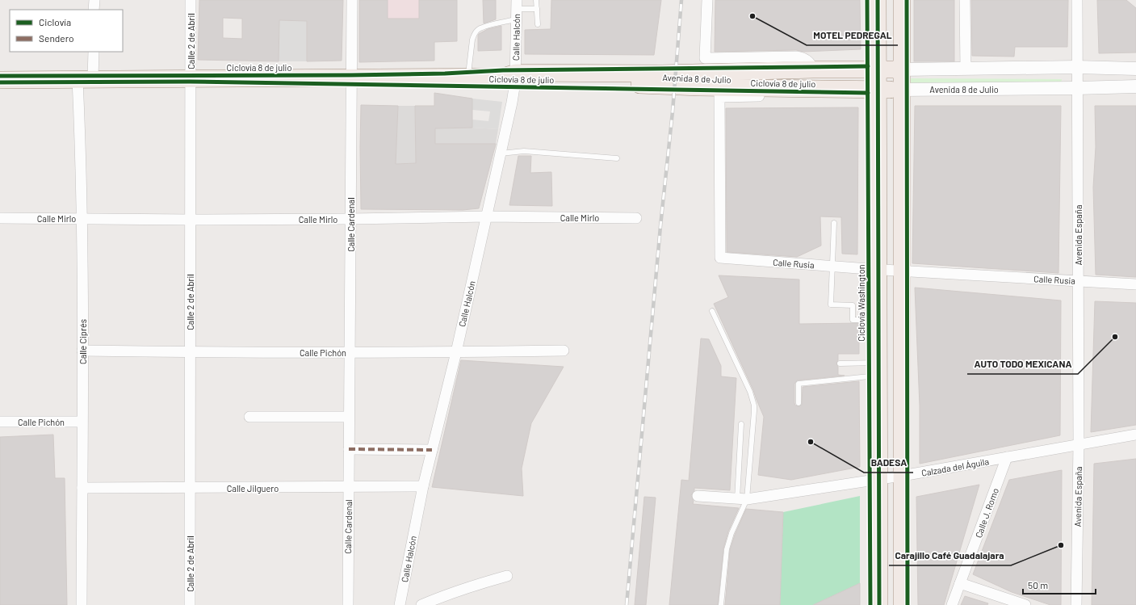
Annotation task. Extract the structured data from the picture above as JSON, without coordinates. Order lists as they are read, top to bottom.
{
  "streets": {
    "main road": ["Avenida 8 de Julio"],
    "street": [
      "Calle Halcón",
      "Calle 2 de Abril",
      "Calle Mirlo",
      "Calle Cardenal",
      "Avenida España",
      "Calle Rusia",
      "Calle Ciprés",
      "Calle Pichón",
      "Calzada del Águila",
      "Calle Jilguero",
      "Calle J. Romo"
    ],
    "cycle path": ["Ciclovía 8 de julio", "Ciclovía Washington"]
  },
  "crossings": [
    ["Calle Halcón", "Avenida 8 de Julio"],
    ["Calle Halcón", "Calle Mirlo"],
    ["Calle Halcón", "Calle Pichón"],
    ["Calle Halcón", "Calle Jilguero"],
    ["Calle 2 de Abril", "Avenida 8 de Julio"],
    ["Calle 2 de Abril", "Calle Mirlo"],
    ["Calle 2 de Abril", "Calle Pichón"],
    ["Calle 2 de Abril", "Calle Jilguero"],
    ["Avenida 8 de Julio", "Calle Cardenal"],
    ["Avenida 8 de Julio", "Avenida España"],
    ["Avenida 8 de Julio", "Calle Rusia"],
    ["Avenida 8 de Julio", "Calle Ciprés"],
    ["Calle Mirlo", "Calle Cardenal"],
    ["Calle Mirlo", "Calle Ciprés"],
    ["Calle Cardenal", "Calle Pichón"],
    ["Calle Cardenal", "Calle Jilguero"],
    ["Avenida España", "Calle Rusia"],
    ["Avenida España", "Calzada del Águila"],
    ["Calle Ciprés", "Calle Pichón"],
    ["Calle Ciprés", "Calle Jilguero"],
    ["Calzada del Águila", "Calle J. Romo"]
  ],
  "places": [
    "MOTEL PEDREGAL",
    "AUTO TODO MEXICANA",
    "BADESA",
    "Carajillo Café Guadalajara"
  ],
  "legend": ["Ciclovía", "Sendero"],
  "scale_bar": "50 m"
}
